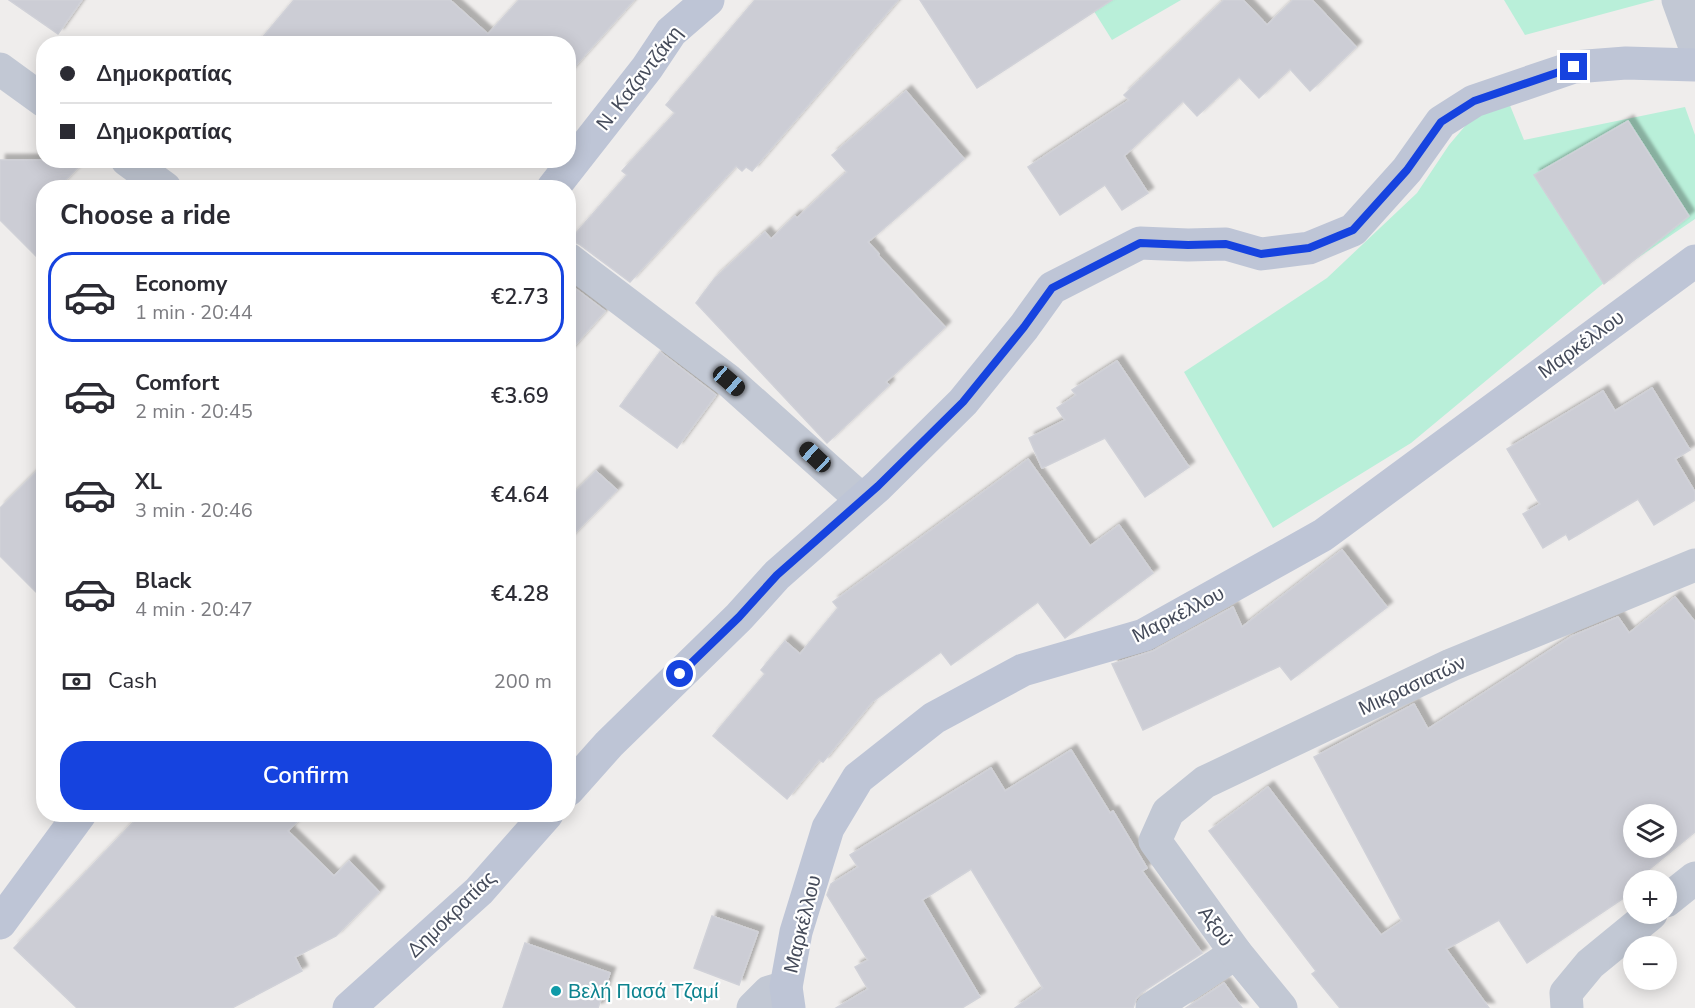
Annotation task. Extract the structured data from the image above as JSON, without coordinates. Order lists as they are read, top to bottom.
{
  "streets": {
    "street": [
      "Ν. Καζαντζάκη",
      "Μαρκέλλου",
      "Μικρασιατών",
      "Δημοκρατίας",
      "Αξού"
    ]
  },
  "crossings": [
    ["Μικρασιατών", "Αξού"]
  ],
  "places": ["Βελή Πασά Τζαμί"],
  "page": {
    "banner": ["Δημοκρατίας", "Δημοκρατίας"],
    "heading": "Choose a ride",
    "list": [
      {
        "name": "Economy",
        "note": "1 min · 20:44",
        "value": "€2.73"
      },
      {
        "name": "Comfort",
        "note": "2 min · 20:45",
        "value": "€3.69"
      },
      {
        "name": "XL",
        "note": "3 min · 20:46",
        "value": "€4.64"
      },
      {
        "name": "Black",
        "note": "4 min · 20:47",
        "value": "€4.28"
      }
    ],
    "pay": ["Cash", "200 m"],
    "buttons": "Confirm",
    "map_buttons": ["+", "−"]
  }
}
